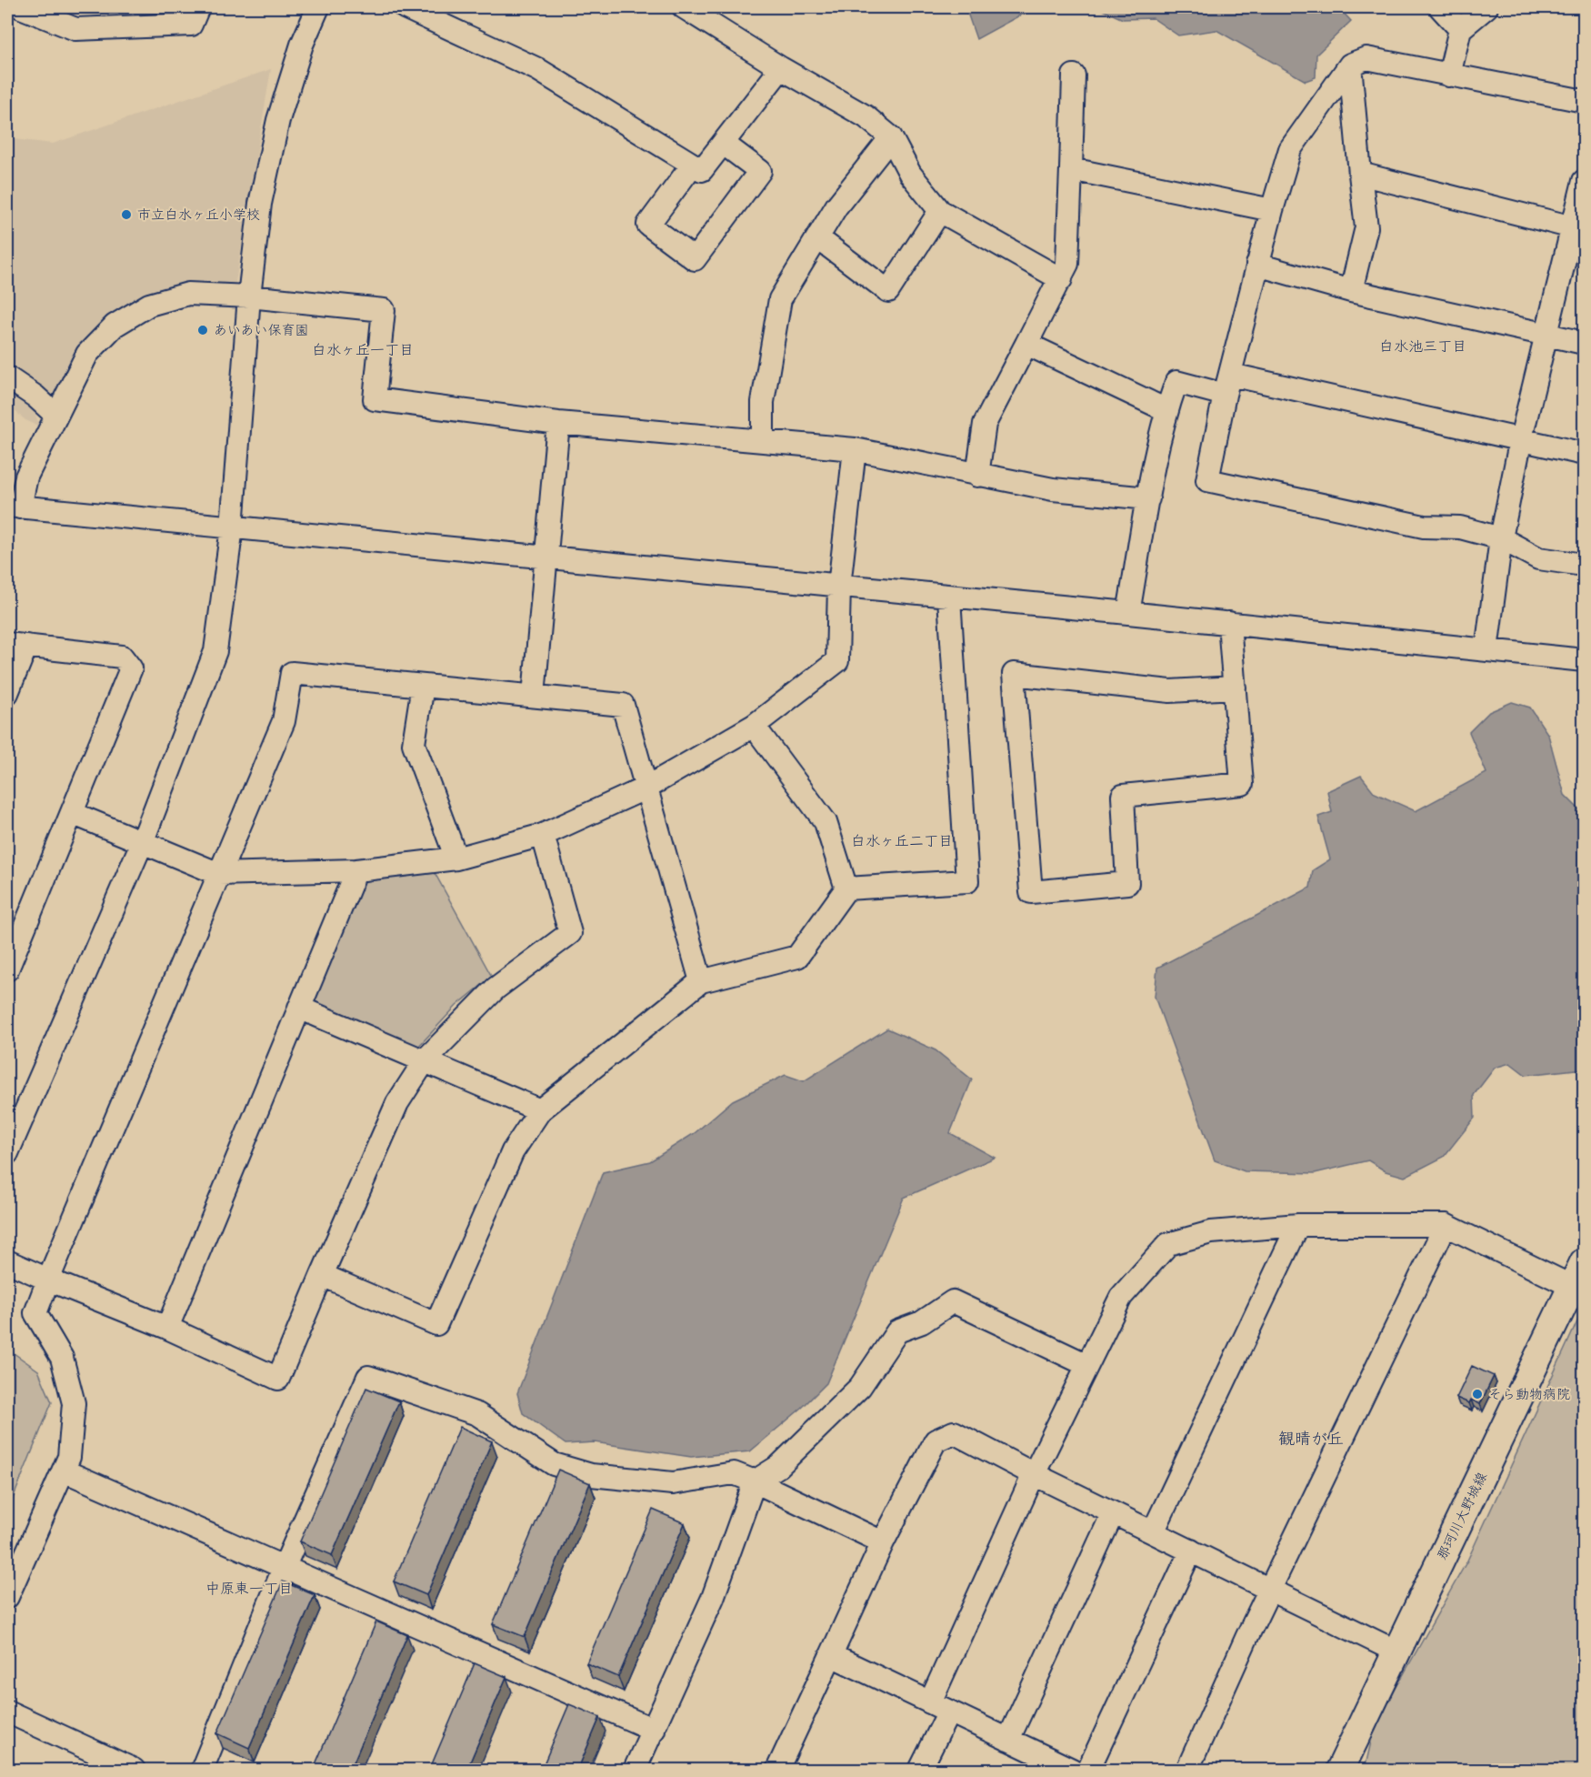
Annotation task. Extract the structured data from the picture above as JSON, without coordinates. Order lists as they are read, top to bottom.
{
  "streets": {
    "main road": ["那珂川大野城線"]
  },
  "districts": [
    "白水池三丁目",
    "白水ヶ丘一丁目",
    "白水ヶ丘二丁目",
    "観晴が丘",
    "中原東一丁目"
  ],
  "places": ["市立白水ヶ丘小学校", "あいあい保育園", "そら動物病院"]
}
